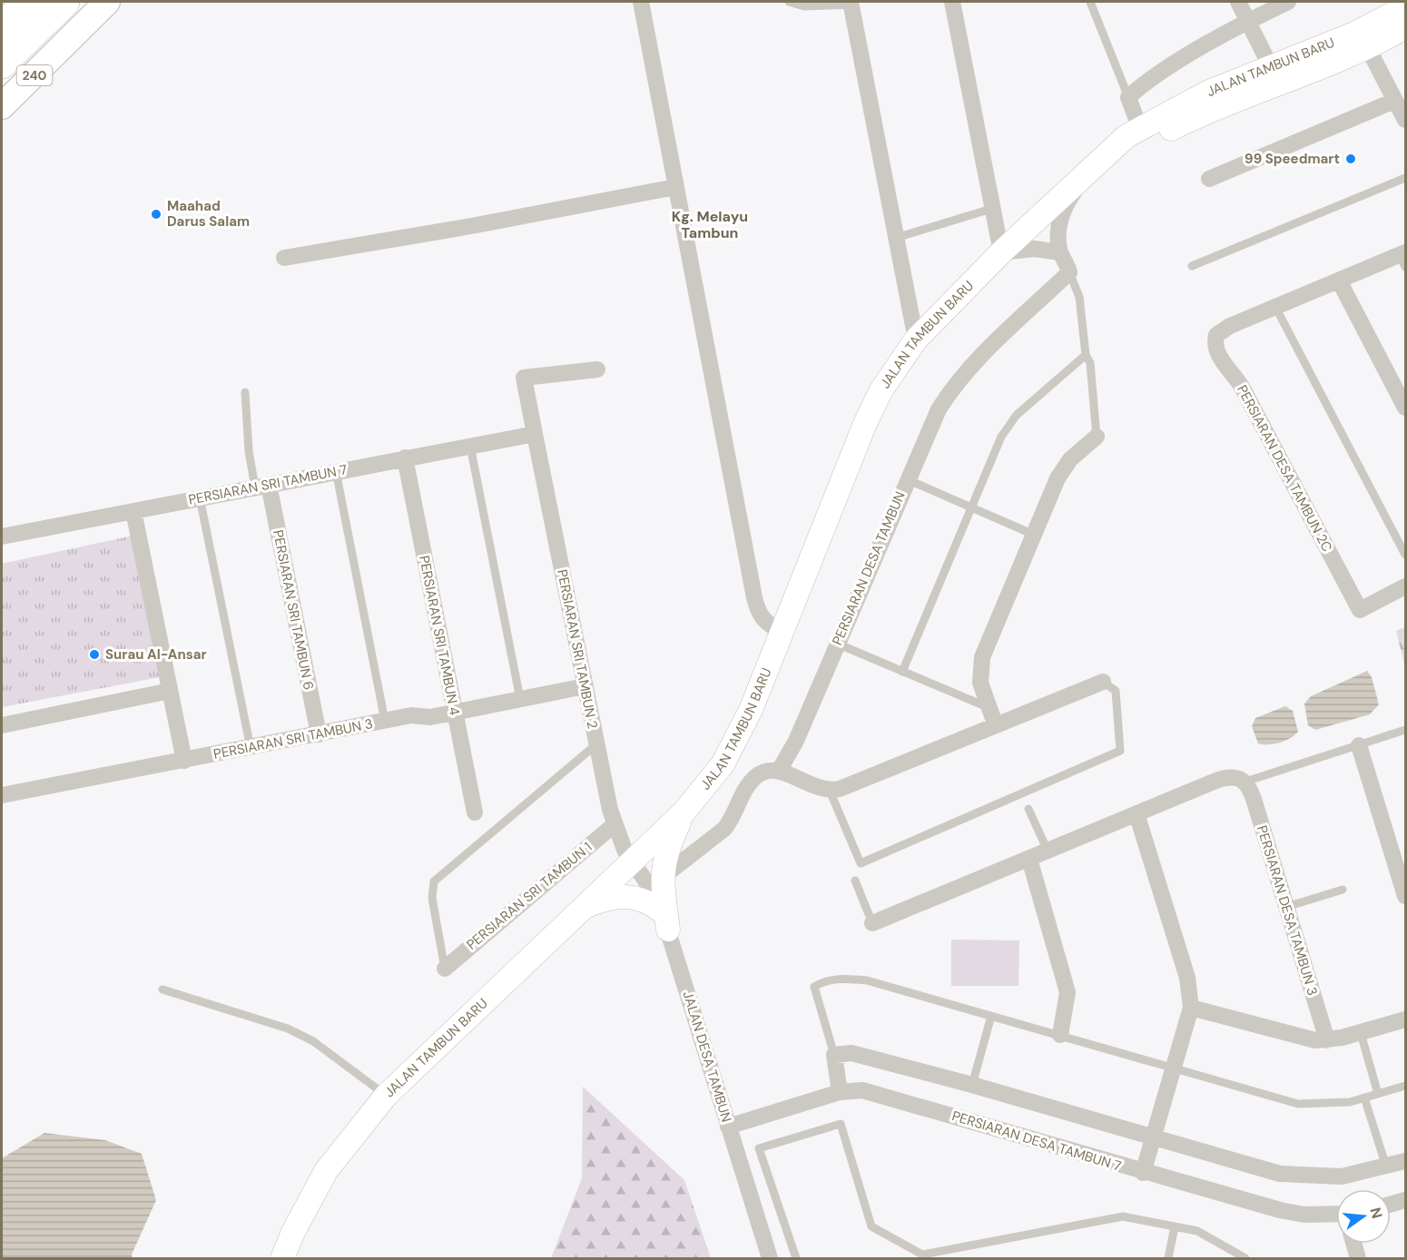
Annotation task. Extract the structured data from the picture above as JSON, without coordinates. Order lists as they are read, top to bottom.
{
  "streets": {
    "main road": ["JALAN TAMBUN BARU", "240"],
    "street": [
      "PERSIARAN DESA TAMBUN 2C",
      "PERSIARAN SRI TAMBUN 7",
      "PERSIARAN DESA TAMBUN",
      "PERSIARAN SRI TAMBUN 6",
      "PERSIARAN SRI TAMBUN 4",
      "PERSIARAN SRI TAMBUN 2",
      "PERSIARAN SRI TAMBUN 3",
      "PERSIARAN SRI TAMBUN 1",
      "PERSIARAN DESA TAMBUN 3",
      "JALAN DESA TAMBUN",
      "PERSIARAN DESA TAMBUN 7"
    ]
  },
  "crossings": [
    ["JALAN TAMBUN BARU", "PERSIARAN SRI TAMBUN 2"],
    ["JALAN TAMBUN BARU", "JALAN DESA TAMBUN"],
    ["PERSIARAN SRI TAMBUN 7", "PERSIARAN SRI TAMBUN 6"],
    ["PERSIARAN SRI TAMBUN 7", "PERSIARAN SRI TAMBUN 4"],
    ["PERSIARAN SRI TAMBUN 7", "PERSIARAN SRI TAMBUN 2"],
    ["PERSIARAN SRI TAMBUN 6", "PERSIARAN SRI TAMBUN 3"],
    ["PERSIARAN SRI TAMBUN 4", "PERSIARAN SRI TAMBUN 3"],
    ["PERSIARAN SRI TAMBUN 2", "PERSIARAN SRI TAMBUN 3"],
    ["PERSIARAN SRI TAMBUN 2", "PERSIARAN SRI TAMBUN 1"],
    ["PERSIARAN SRI TAMBUN 2", "JALAN DESA TAMBUN"],
    ["JALAN DESA TAMBUN", "PERSIARAN DESA TAMBUN 7"]
  ],
  "districts": ["Kg. Melayu Tambun"],
  "places": ["99 Speedmart", "Maahad Darus Salam", "Surau Al-Ansar"],
  "north": "right"
}
